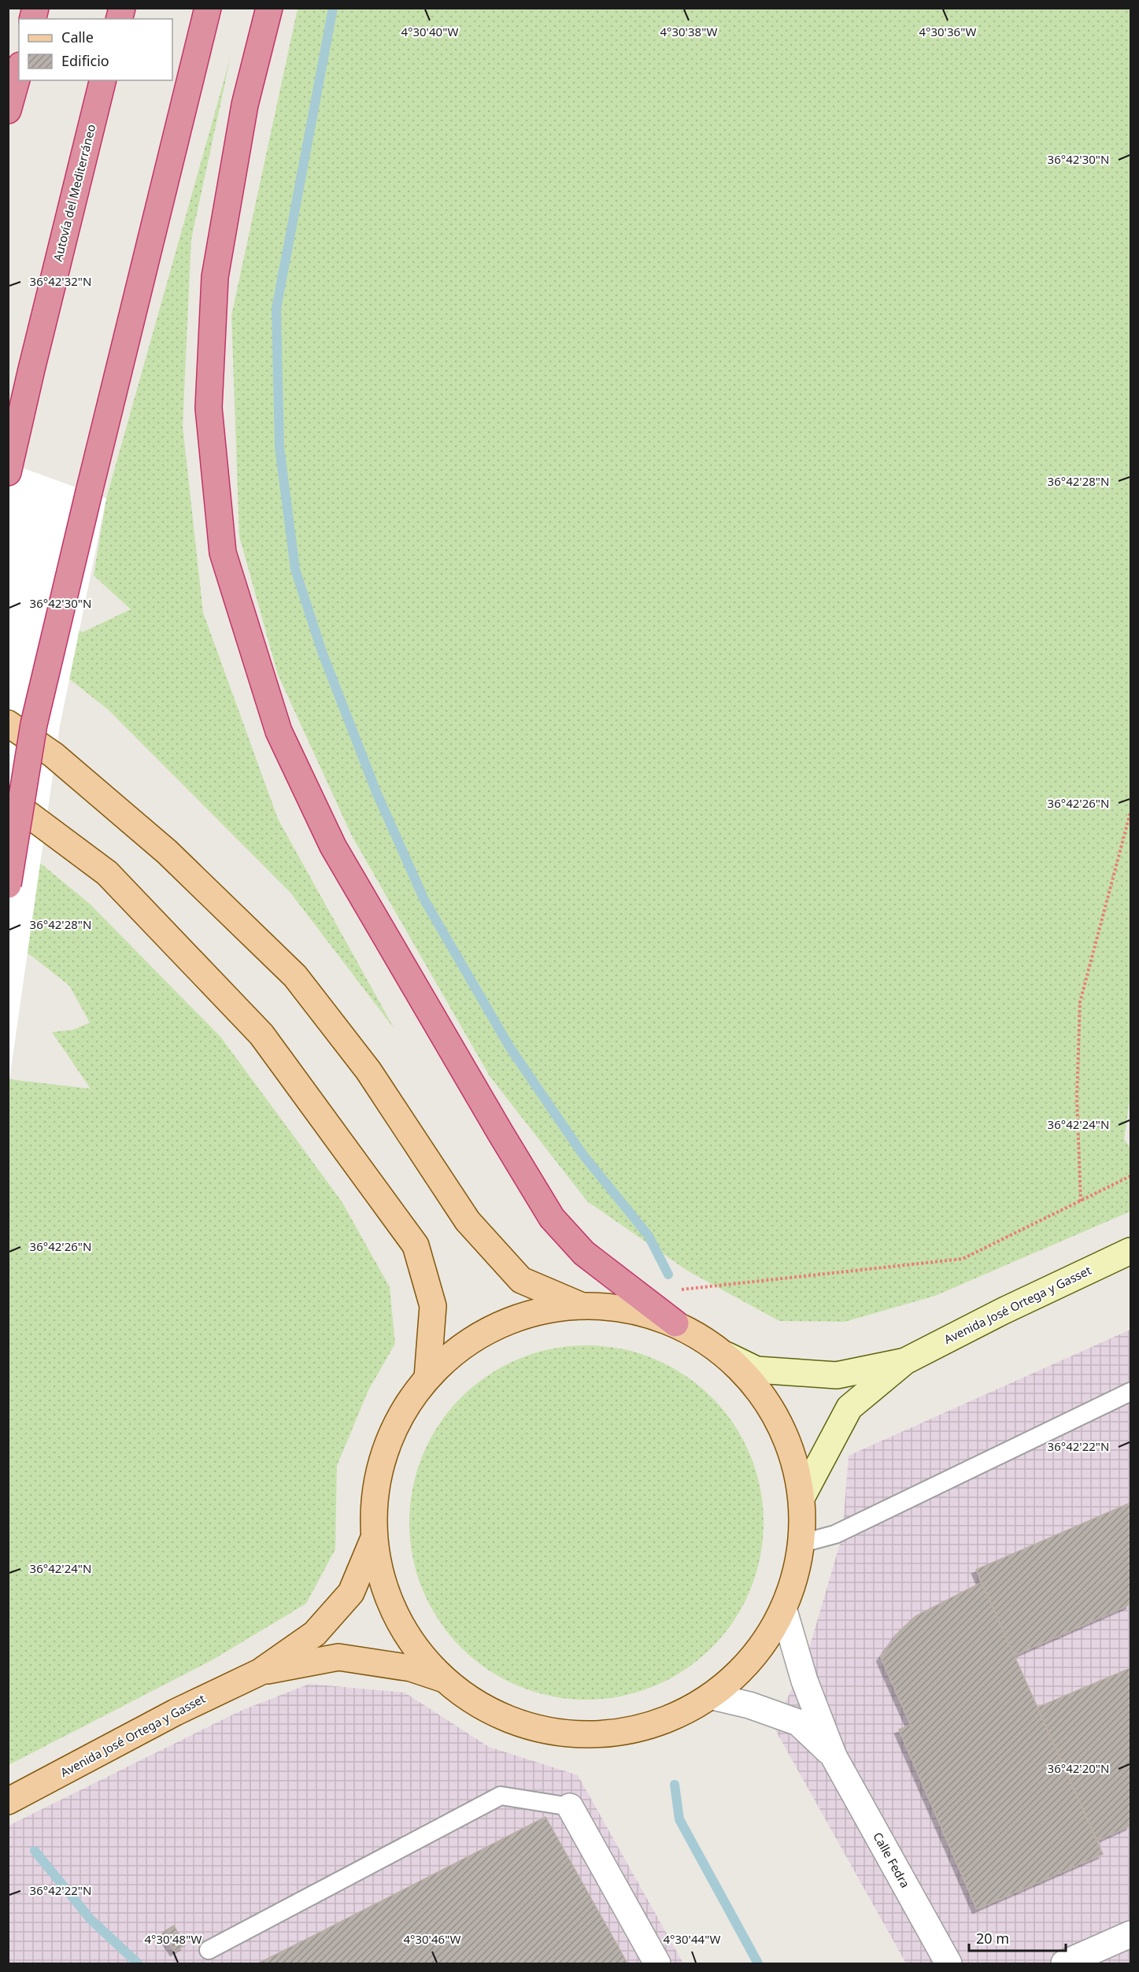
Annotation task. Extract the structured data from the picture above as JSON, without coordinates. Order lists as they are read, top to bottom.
{
  "streets": {
    "highway": ["Autovía del Mediterráneo"],
    "main road": ["Avenida José Ortega y Gasset"],
    "street": ["Calle Fedra"]
  },
  "legend": ["Calle", "Edificio"],
  "scale_bar": "20 m",
  "coordinates": [
    "4°30'40\"W",
    "4°30'38\"W",
    "4°30'36\"W",
    "36°42'30\"N",
    "36°42'32\"N",
    "36°42'28\"N",
    "36°42'26\"N",
    "36°42'24\"N",
    "36°42'22\"N",
    "36°42'20\"N",
    "4°30'48\"W",
    "4°30'46\"W",
    "4°30'44\"W"
  ]
}
